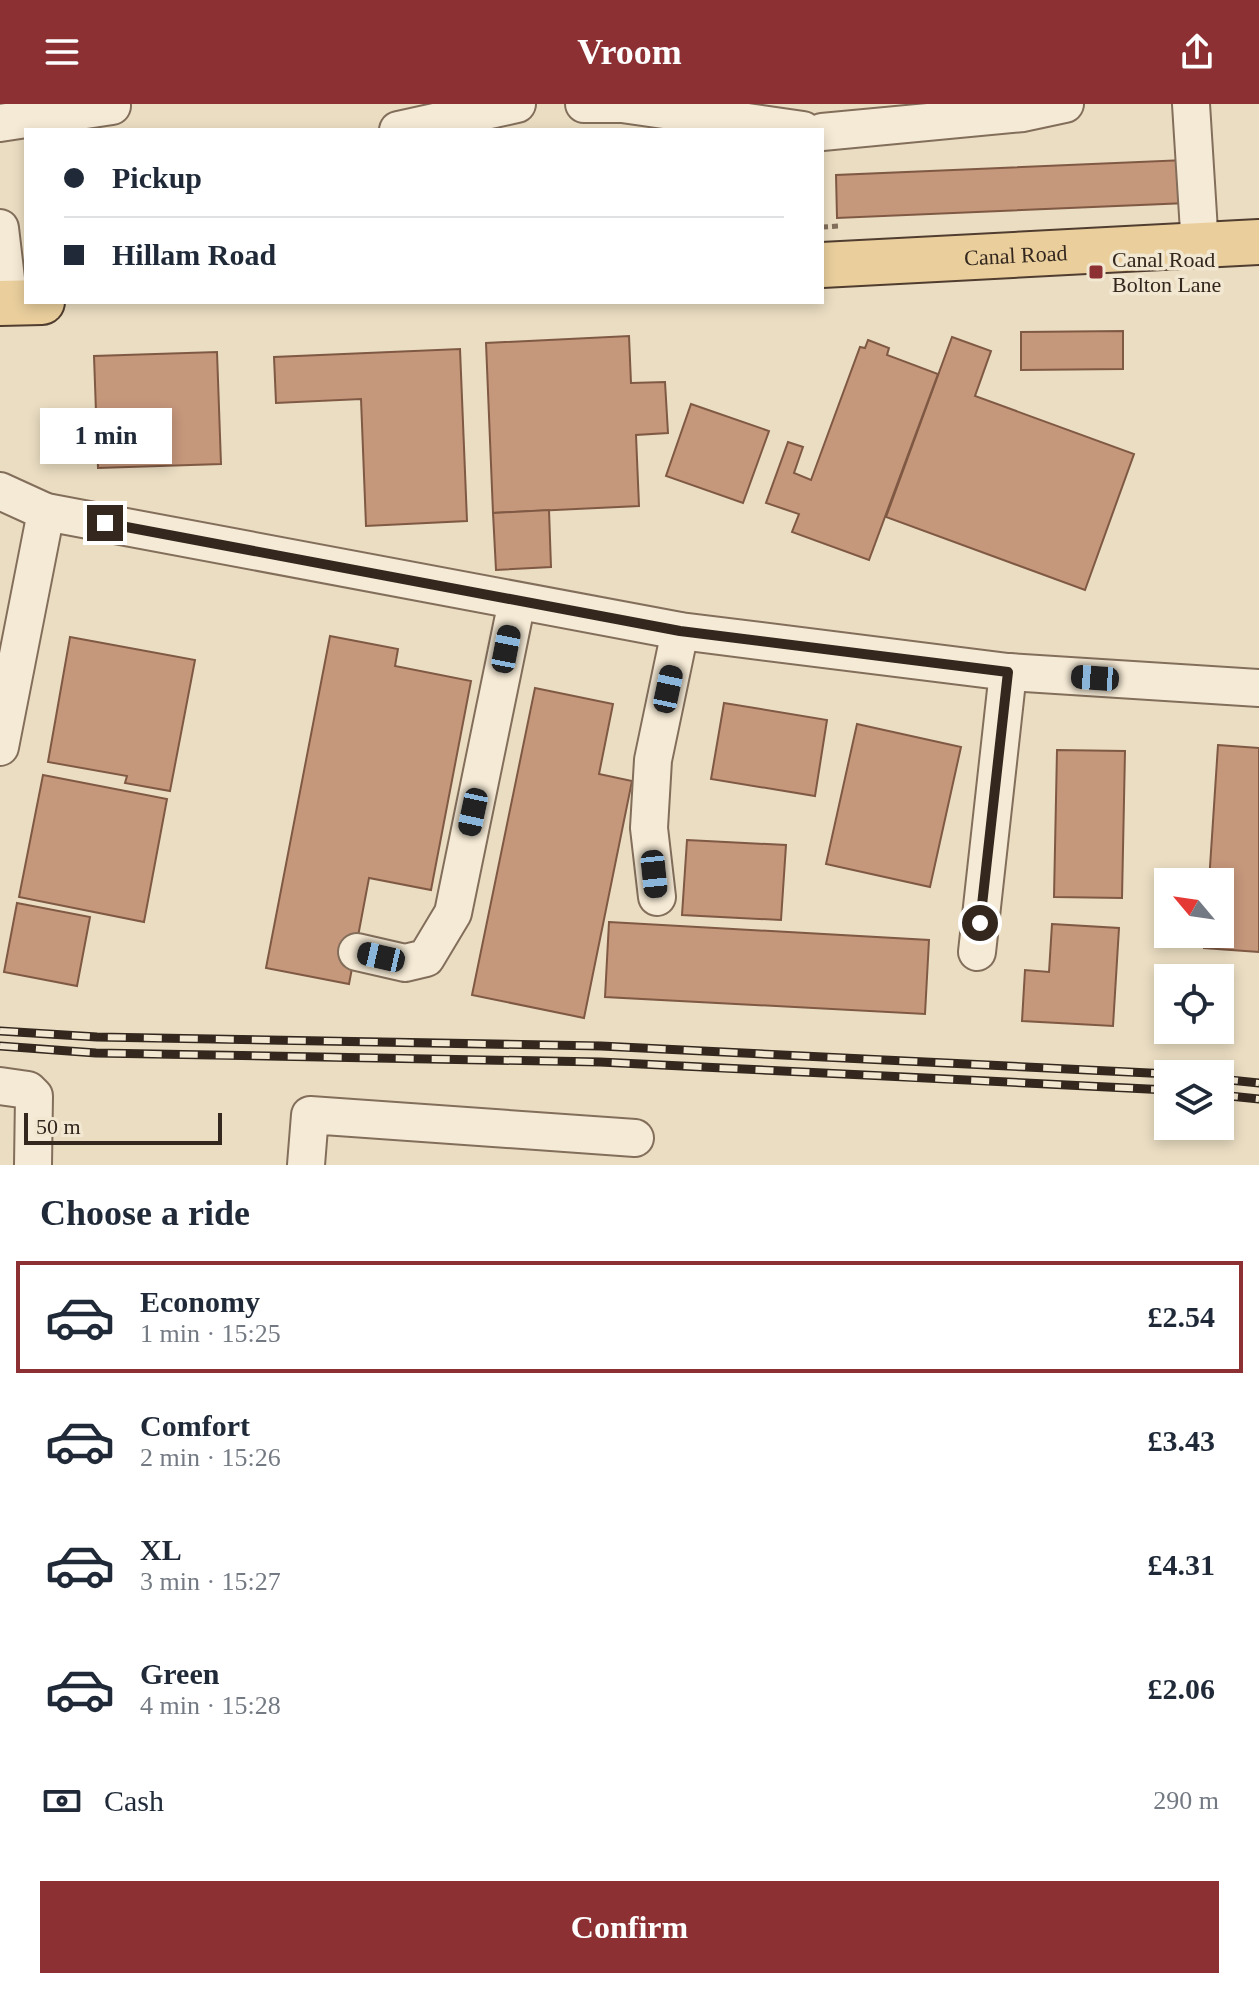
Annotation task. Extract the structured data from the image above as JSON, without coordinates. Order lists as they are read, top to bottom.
{
  "streets": {
    "main road": ["Canal Road"]
  },
  "places": {
    "transit": ["Canal Road Bolton Lane"]
  },
  "scale_bar": "50 m",
  "north": "top left",
  "page": {
    "header": "Vroom",
    "banner": ["Pickup", "Hillam Road"],
    "bubble": "1 min",
    "scale": "50 m",
    "heading": "Choose a ride",
    "list": [
      {
        "name": "Economy",
        "note": "1 min · 15:25",
        "value": "£2.54"
      },
      {
        "name": "Comfort",
        "note": "2 min · 15:26",
        "value": "£3.43"
      },
      {
        "name": "XL",
        "note": "3 min · 15:27",
        "value": "£4.31"
      },
      {
        "name": "Green",
        "note": "4 min · 15:28",
        "value": "£2.06"
      }
    ],
    "pay": ["Cash", "290 m"],
    "buttons": "Confirm"
  }
}
